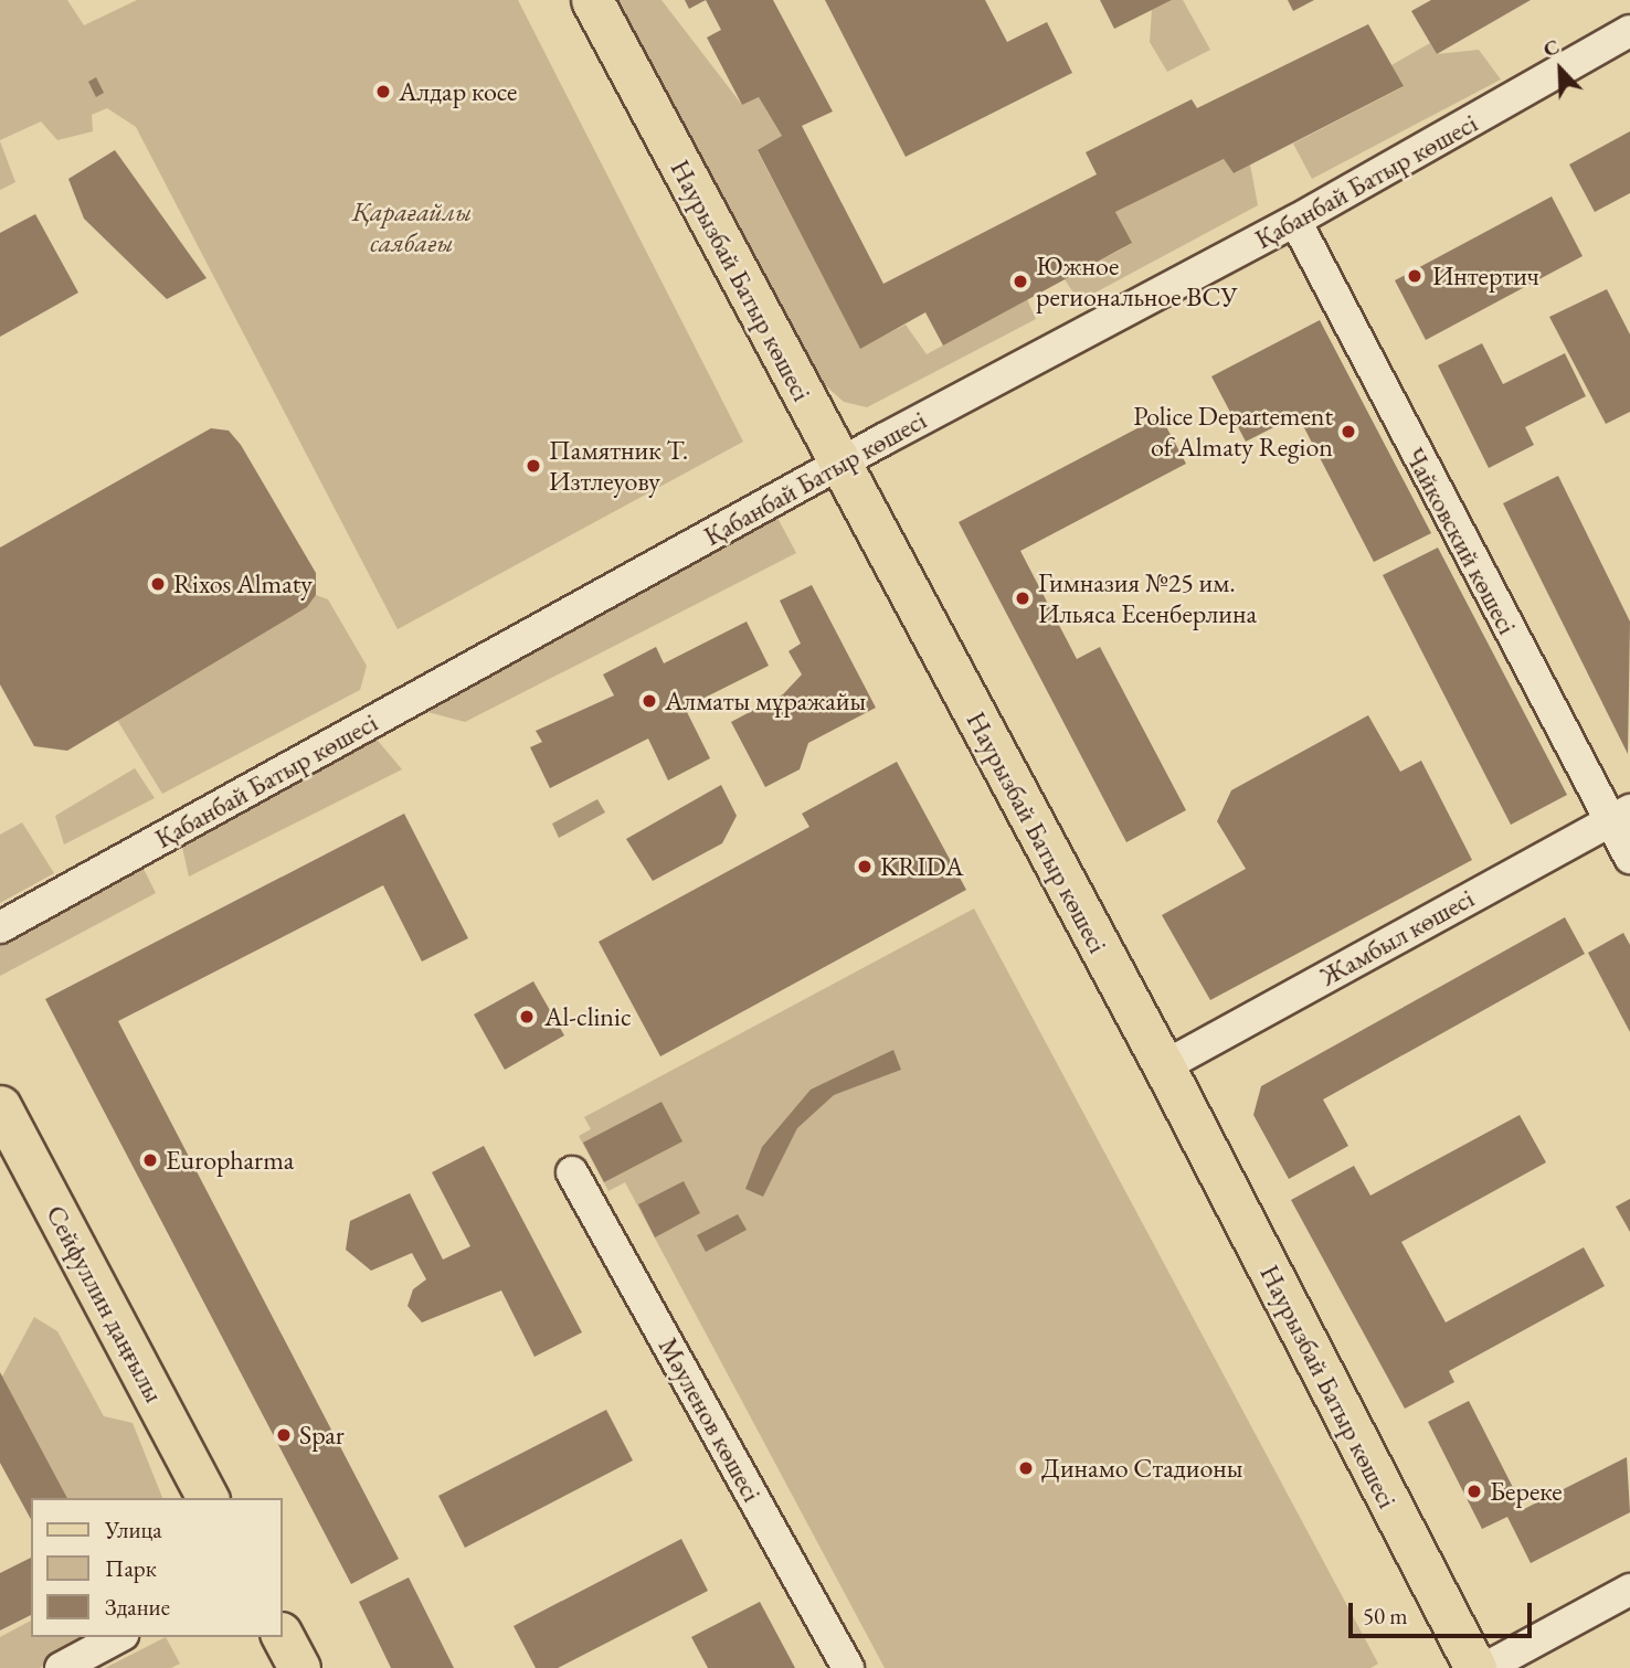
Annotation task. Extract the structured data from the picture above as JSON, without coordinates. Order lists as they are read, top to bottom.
{
  "streets": {
    "main road": ["Наурызбай Батыр көшесі", "Сейфуллин даңғылы"],
    "street": [
      "Қабанбай Батыр көшесі",
      "Чайковский көшесі",
      "Жамбыл көшесі",
      "Мәуленов көшесі"
    ]
  },
  "crossings": [
    ["Қабанбай Батыр көшесі", "Наурызбай Батыр көшесі"],
    ["Қабанбай Батыр көшесі", "Чайковский көшесі"],
    ["Наурызбай Батыр көшесі", "Жамбыл көшесі"],
    ["Чайковский көшесі", "Жамбыл көшесі"]
  ],
  "parks": ["Қарағайлы саябағы"],
  "places": [
    "Алдар косе",
    "Интертич",
    "Южное региональное ВСУ",
    "Police Departement of Almaty Region",
    "Памятник Т. Изтлеуову",
    "Rixos Almaty",
    "Гимназия №25 им. Ильяса Есенберлина",
    "Алматы мұражайы",
    "KRIDA",
    "Al-clinic",
    "Europharma",
    "Spar",
    "Динамо Стадионы",
    "Береке"
  ],
  "legend": ["Улица", "Парк", "Здание"],
  "scale_bar": "50 m",
  "north": "top left"
}
